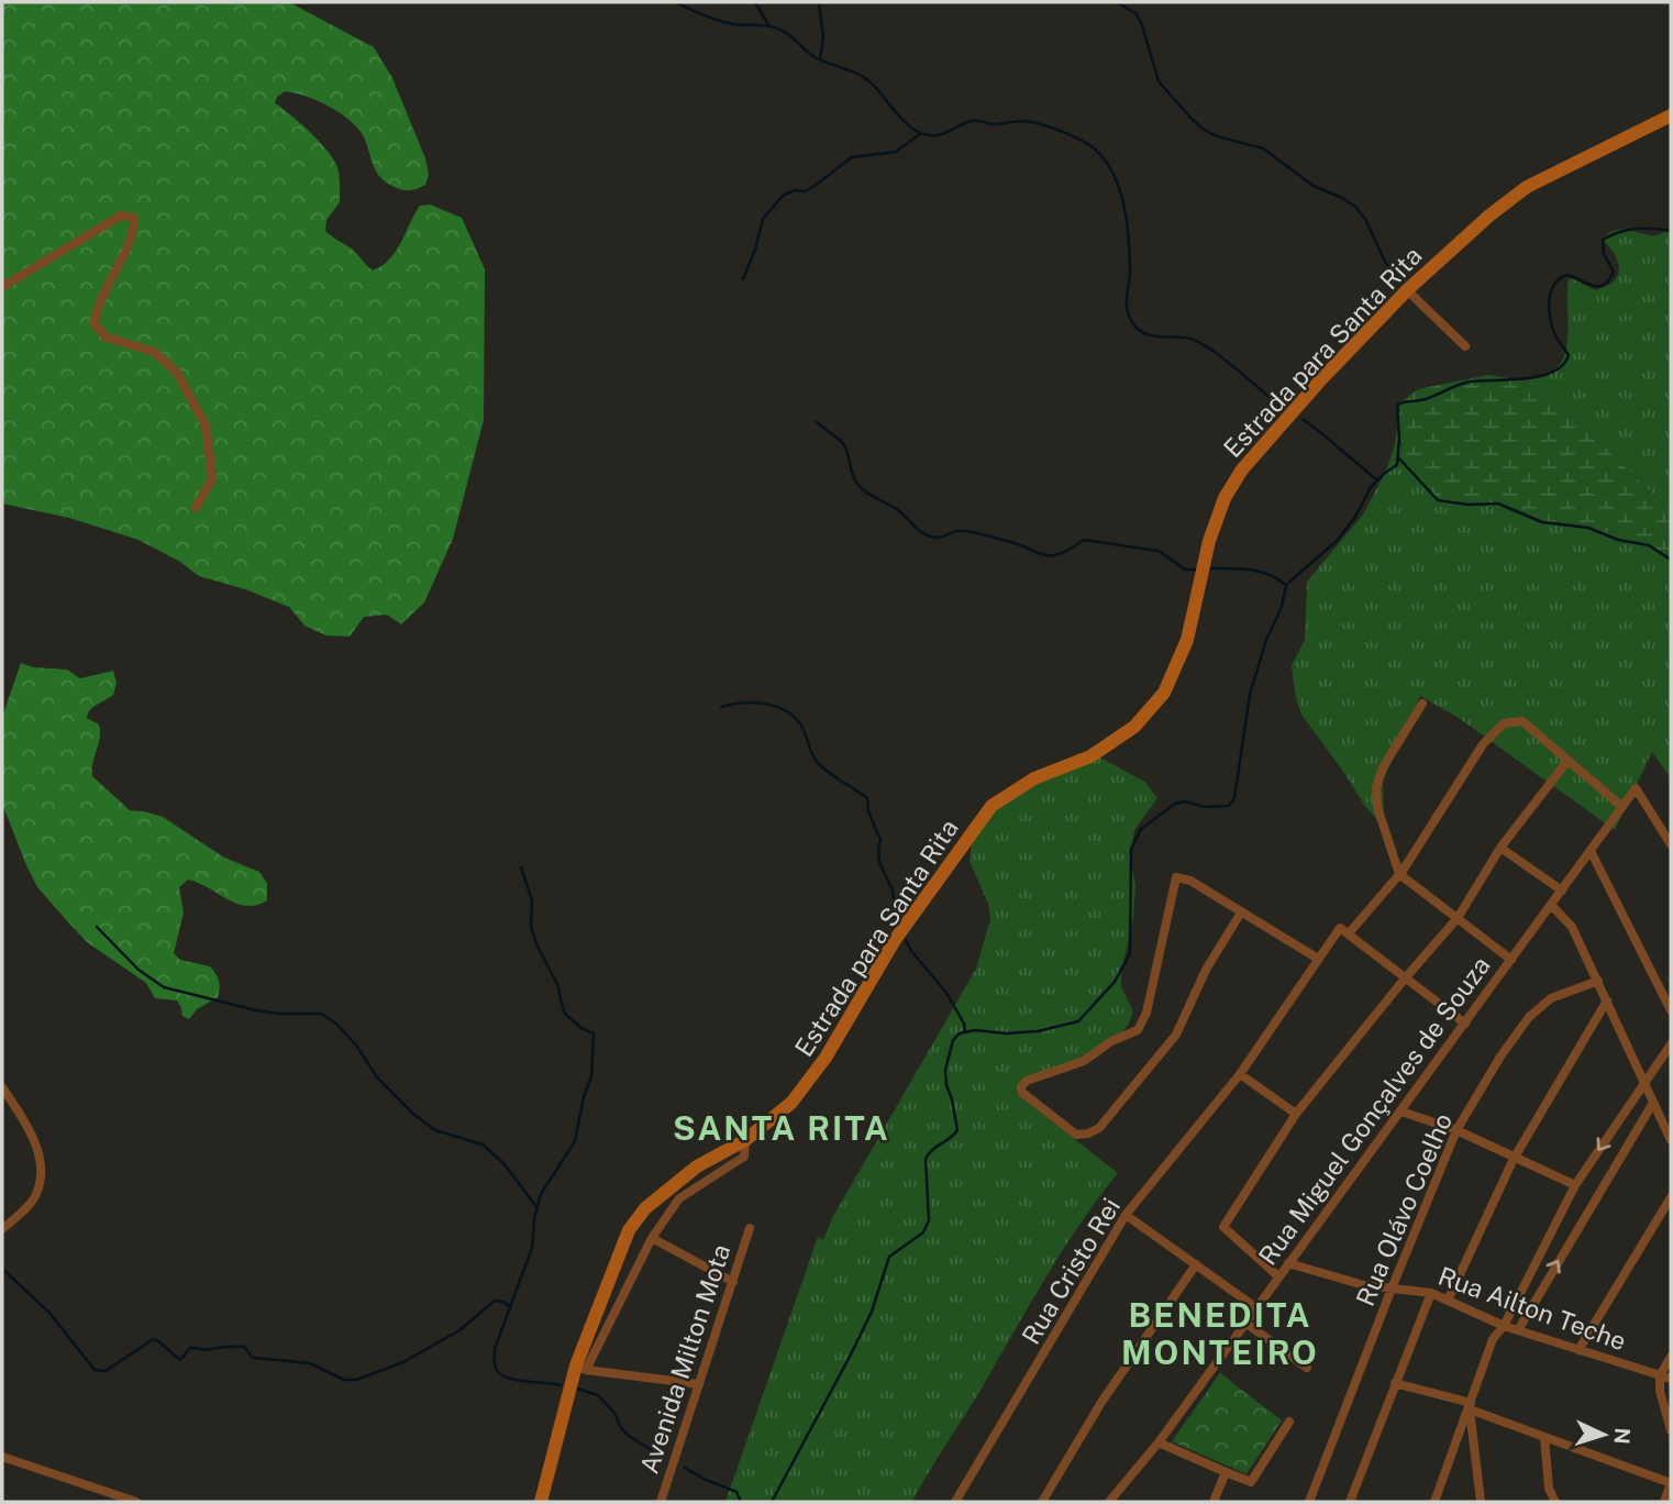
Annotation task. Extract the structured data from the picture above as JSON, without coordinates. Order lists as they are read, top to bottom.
{
  "streets": {
    "main road": ["Estrada para Santa Rita"],
    "street": [
      "Rua Miguel Gonçalves de Souza",
      "Rua Olávo Coelho",
      "Rua Cristo Rei",
      "Rua Ailton Teche",
      "Avenida Milton Mota"
    ]
  },
  "crossings": [
    ["Rua Miguel Gonçalves de Souza", "Rua Cristo Rei"],
    ["Rua Miguel Gonçalves de Souza", "Rua Ailton Teche"],
    ["Rua Olávo Coelho", "Rua Ailton Teche"]
  ],
  "districts": ["SANTA RITA", "BENEDITA MONTEIRO"],
  "north": "right"
}
